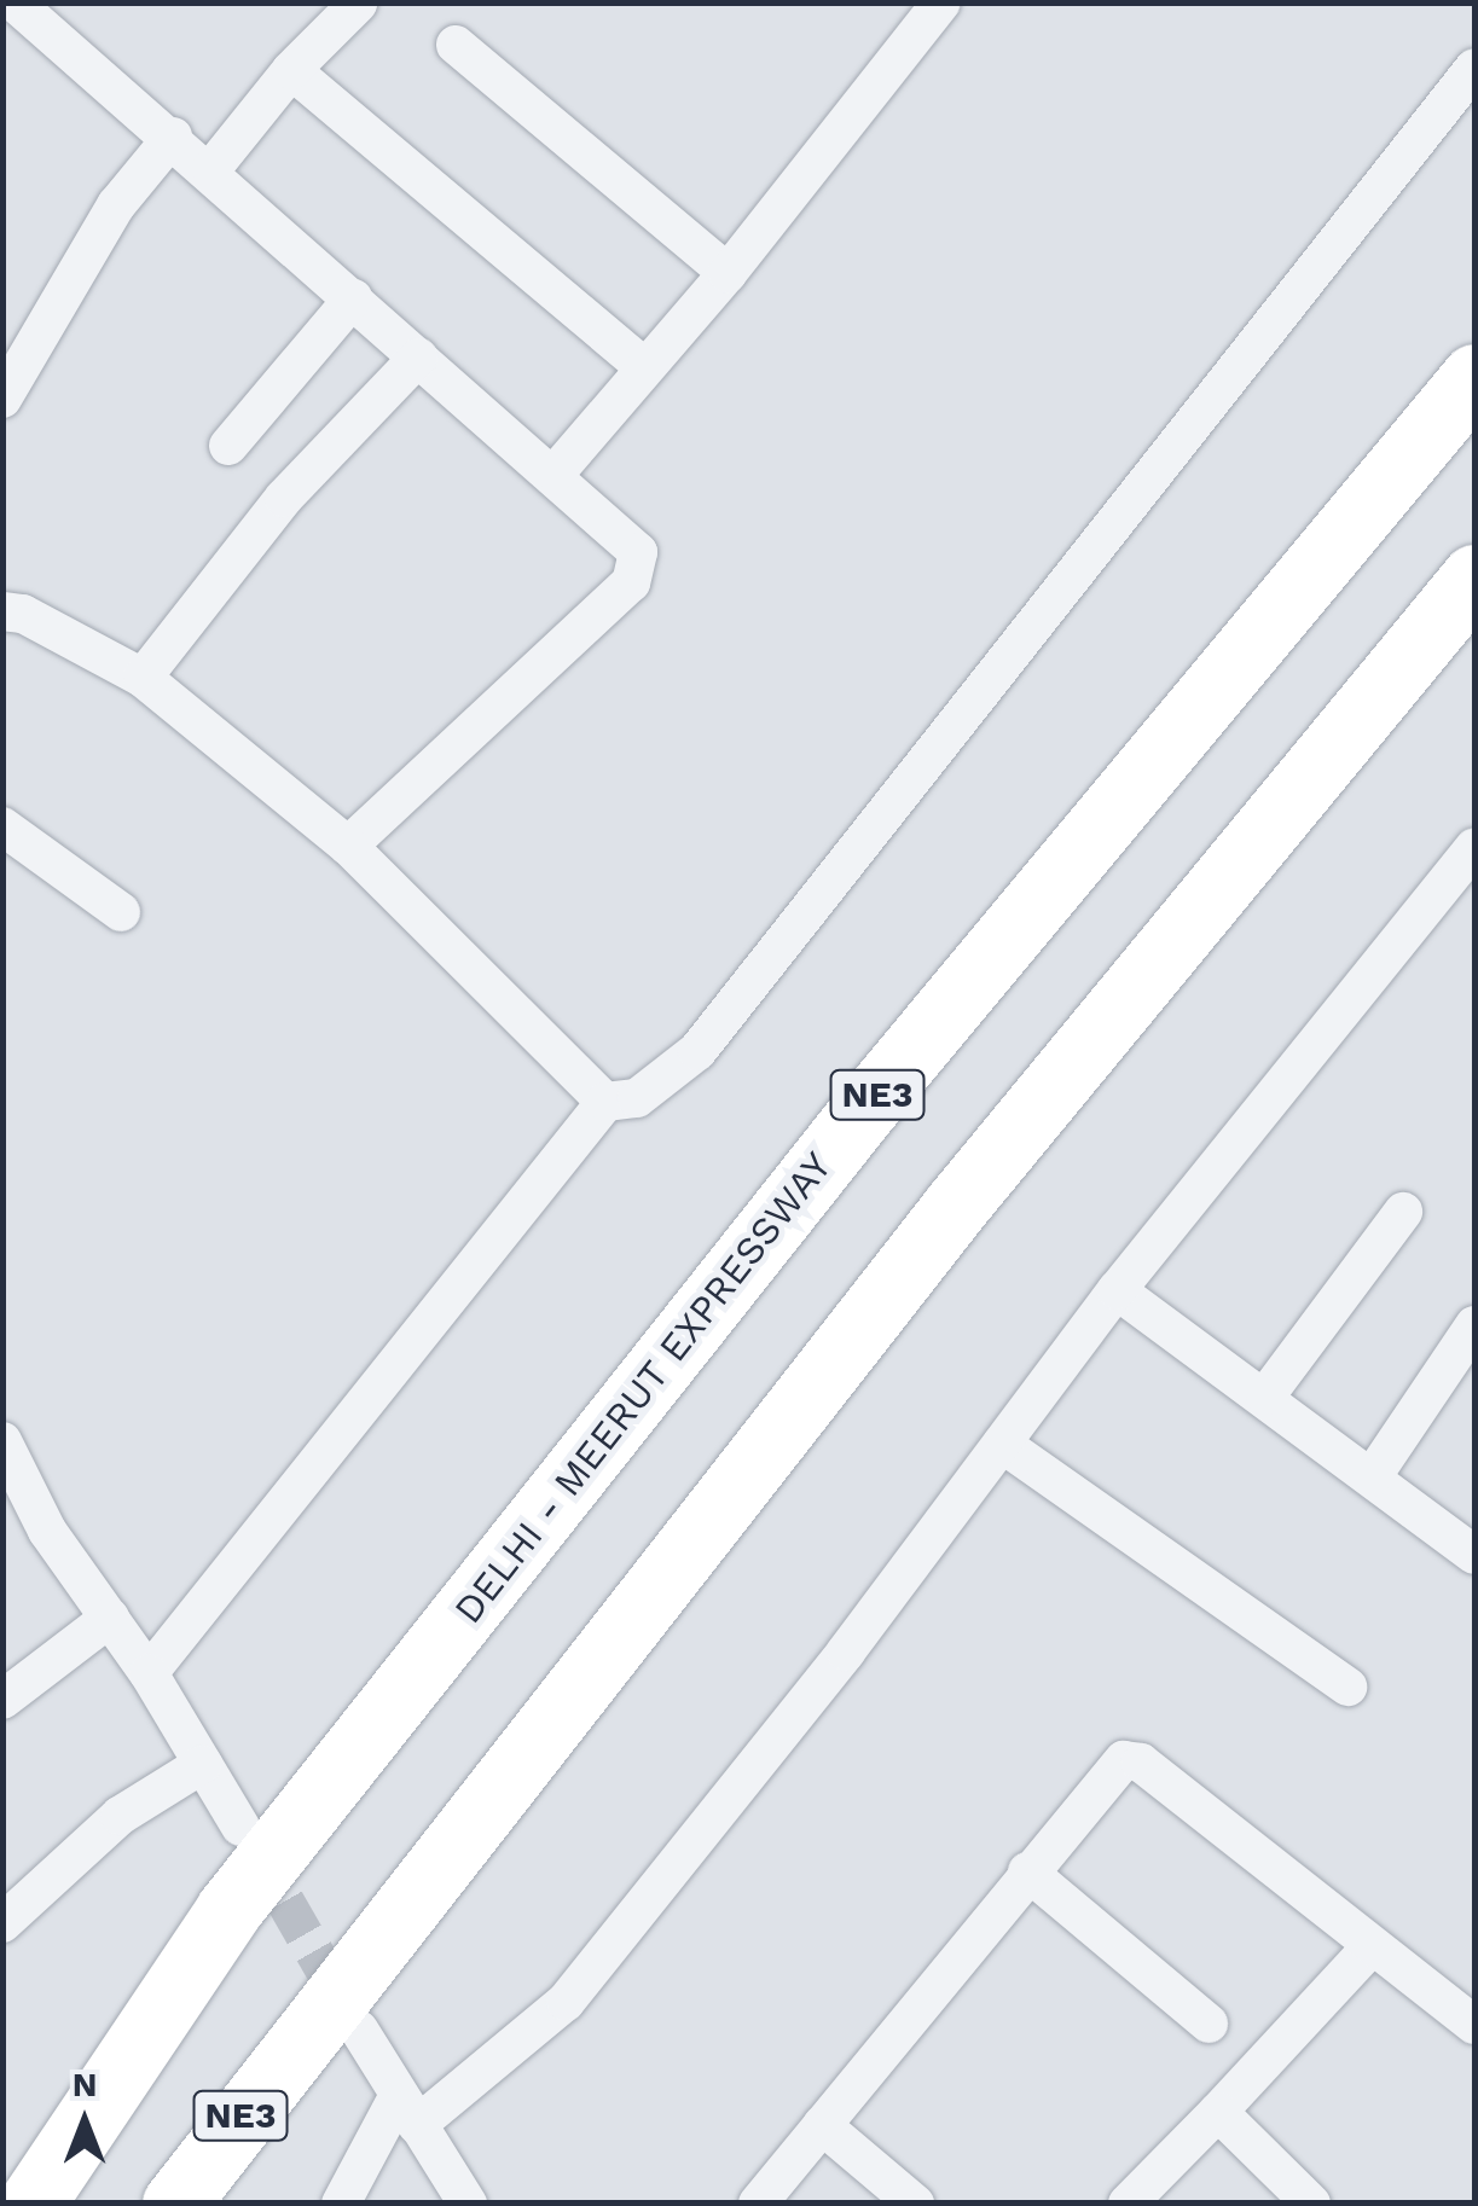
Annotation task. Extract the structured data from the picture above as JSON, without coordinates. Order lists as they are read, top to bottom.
{
  "streets": {
    "highway": ["NE3", "DELHI - MEERUT EXPRESSWAY"]
  },
  "north": "top"
}
